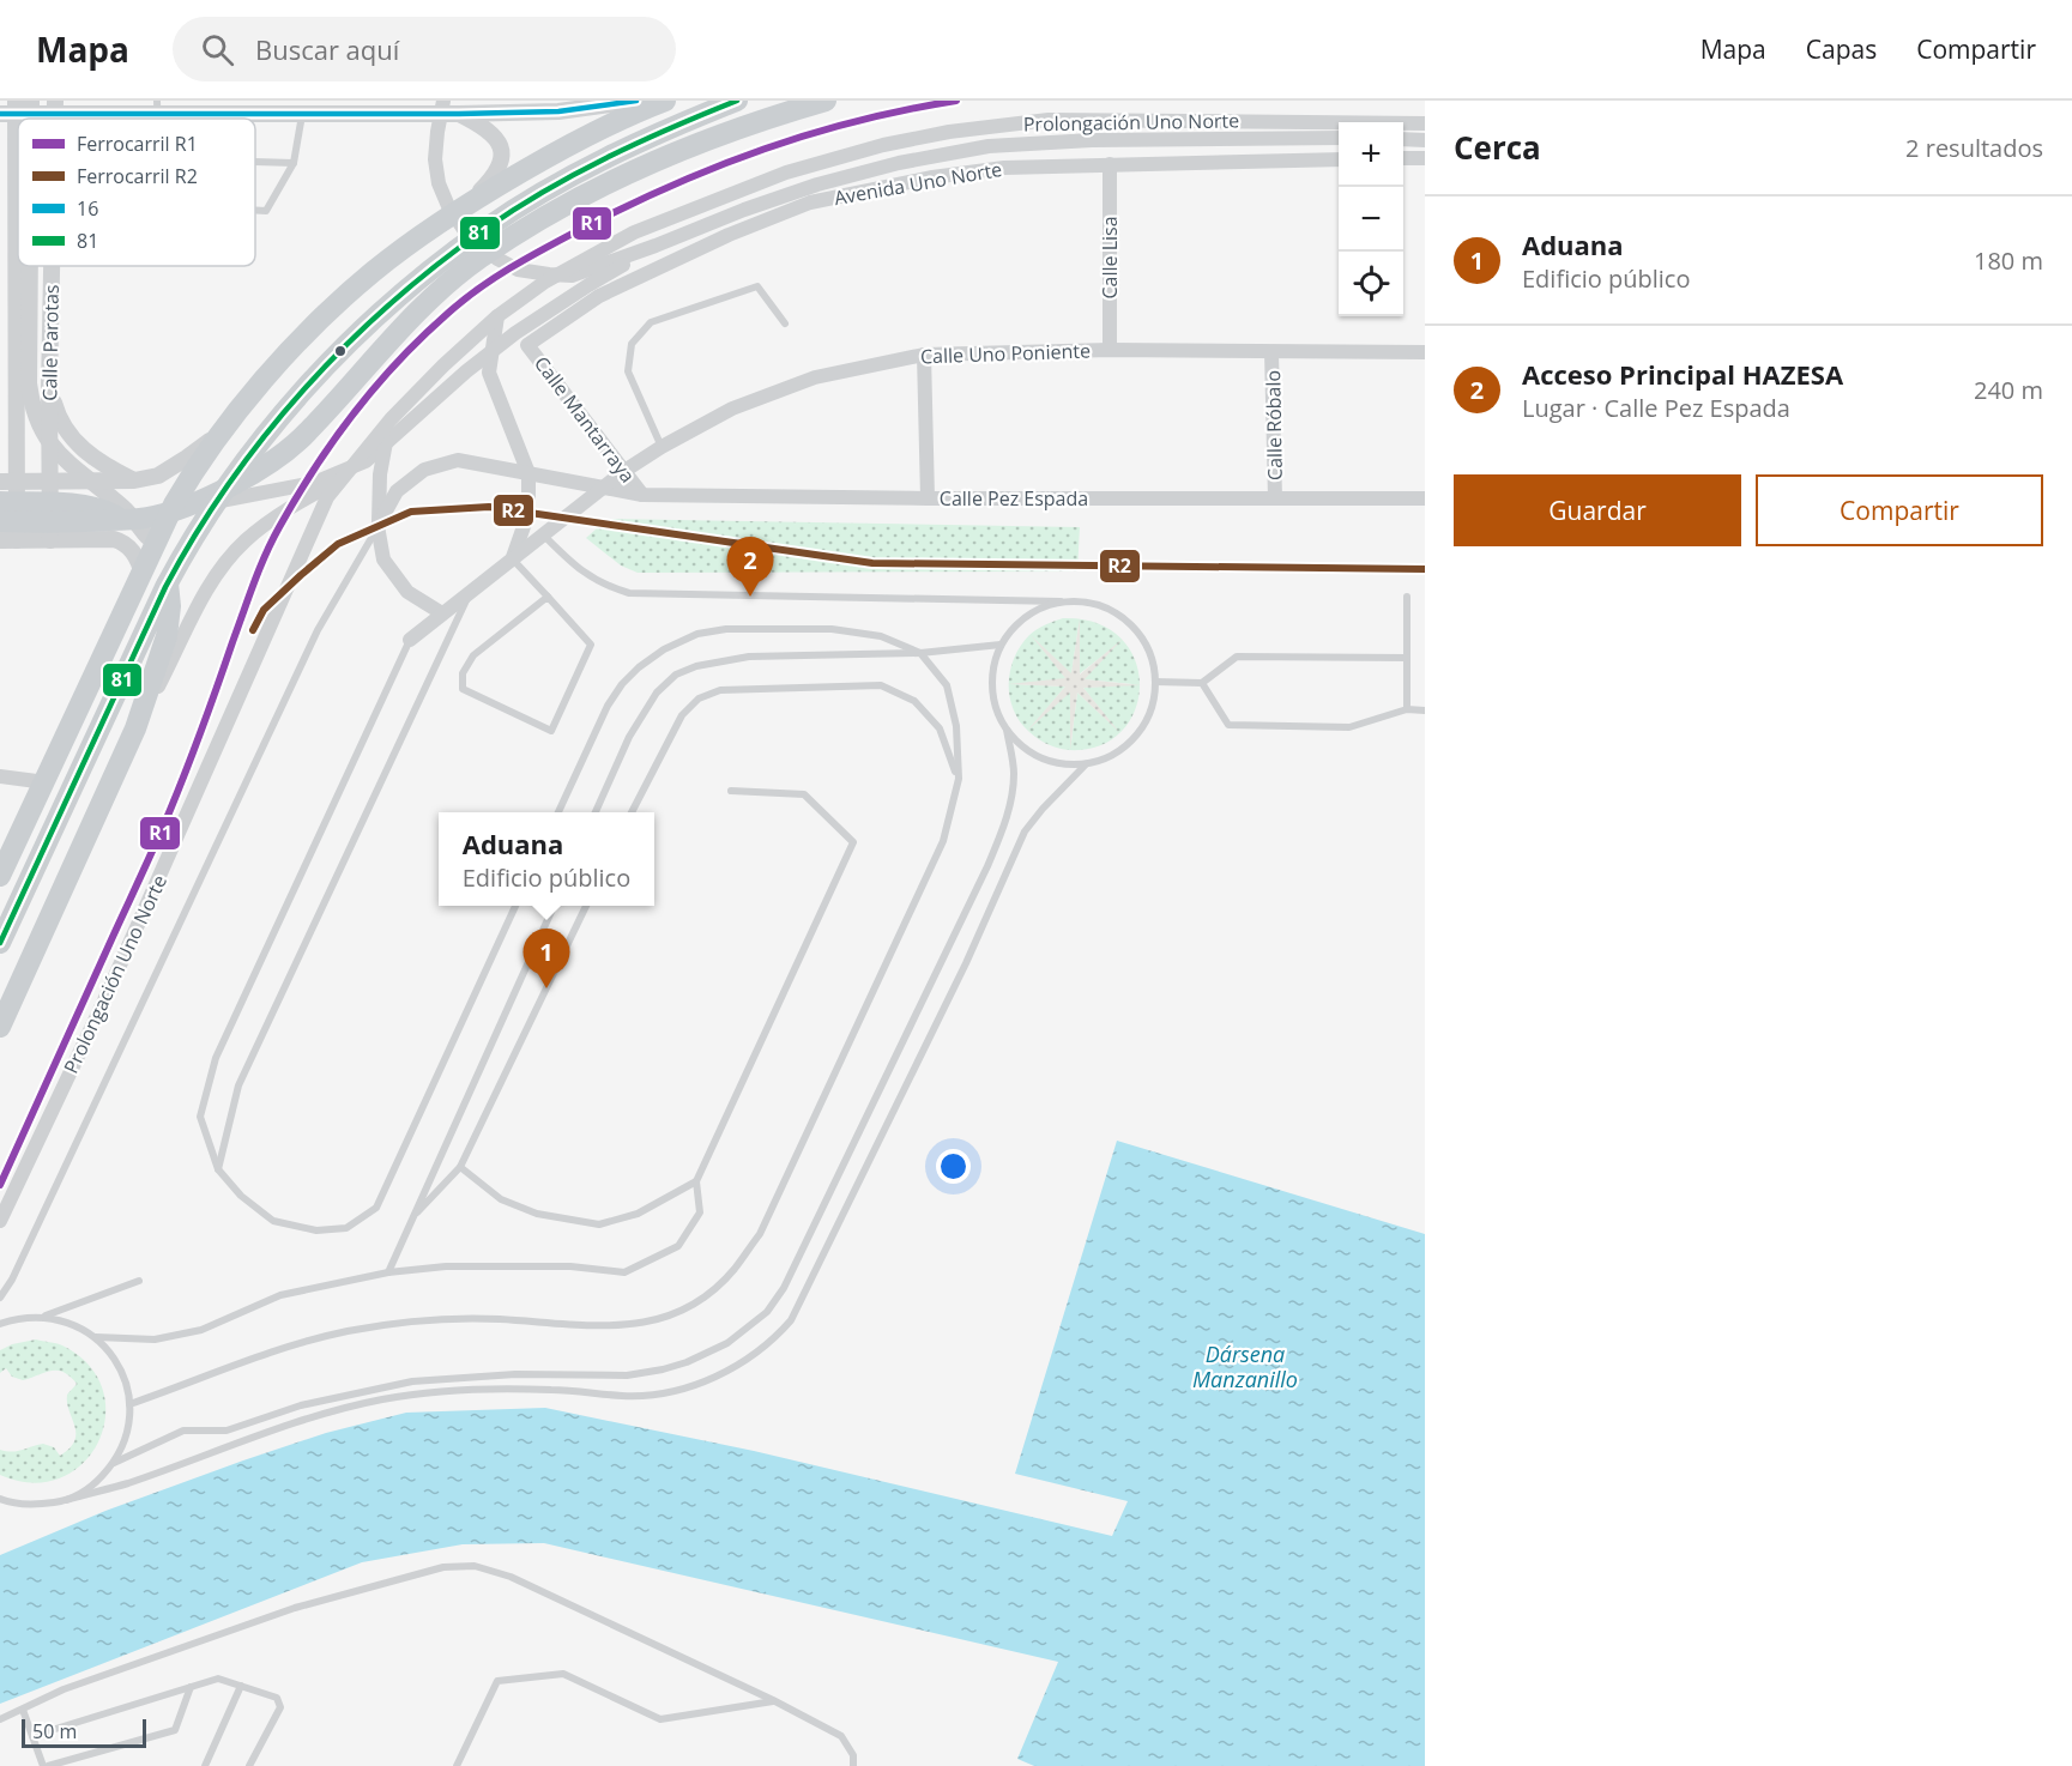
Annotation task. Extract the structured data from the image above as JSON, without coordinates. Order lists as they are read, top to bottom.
{
  "streets": {
    "street": [
      "Prolongación Uno Norte",
      "Avenida Uno Norte",
      "Calle Lisa",
      "Calle Parotas",
      "Calle Uno Poniente",
      "Calle Mantarraya",
      "Calle Róbalo",
      "Calle Pez Espada"
    ]
  },
  "crossings": [
    ["Avenida Uno Norte", "Calle Lisa"],
    ["Avenida Uno Norte", "Calle Mantarraya"],
    ["Calle Lisa", "Calle Uno Poniente"],
    ["Calle Uno Poniente", "Calle Mantarraya"],
    ["Calle Uno Poniente", "Calle Róbalo"],
    ["Calle Uno Poniente", "Calle Pez Espada"],
    ["Calle Mantarraya", "Calle Pez Espada"],
    ["Calle Róbalo", "Calle Pez Espada"]
  ],
  "water": ["Dársena Manzanillo"],
  "lines": [
    "rail line R1",
    "transit line 16",
    "transit line 81",
    "rail line R2"
  ],
  "legend": [
    "Ferrocarril R1",
    "Ferrocarril R2",
    "16",
    "81"
  ],
  "scale_bar": "50 m",
  "page": {
    "header": "Mapa",
    "search": "Buscar aquí",
    "nav": ["Mapa", "Capas", "Compartir"],
    "heading": ["Cerca", "2 resultados"],
    "map_buttons": ["+", "−"],
    "list": [
      {
        "mark": "1",
        "name": "Aduana",
        "note": "Edificio público",
        "value": "180 m"
      },
      {
        "mark": "2",
        "name": "Acceso Principal HAZESA",
        "note": "Lugar · Calle Pez Espada",
        "value": "240 m"
      }
    ],
    "buttons": ["Guardar", "Compartir"],
    "pins": ["2", "1"],
    "popup": ["Aduana", "Edificio público"],
    "scale": "50 m"
  }
}
